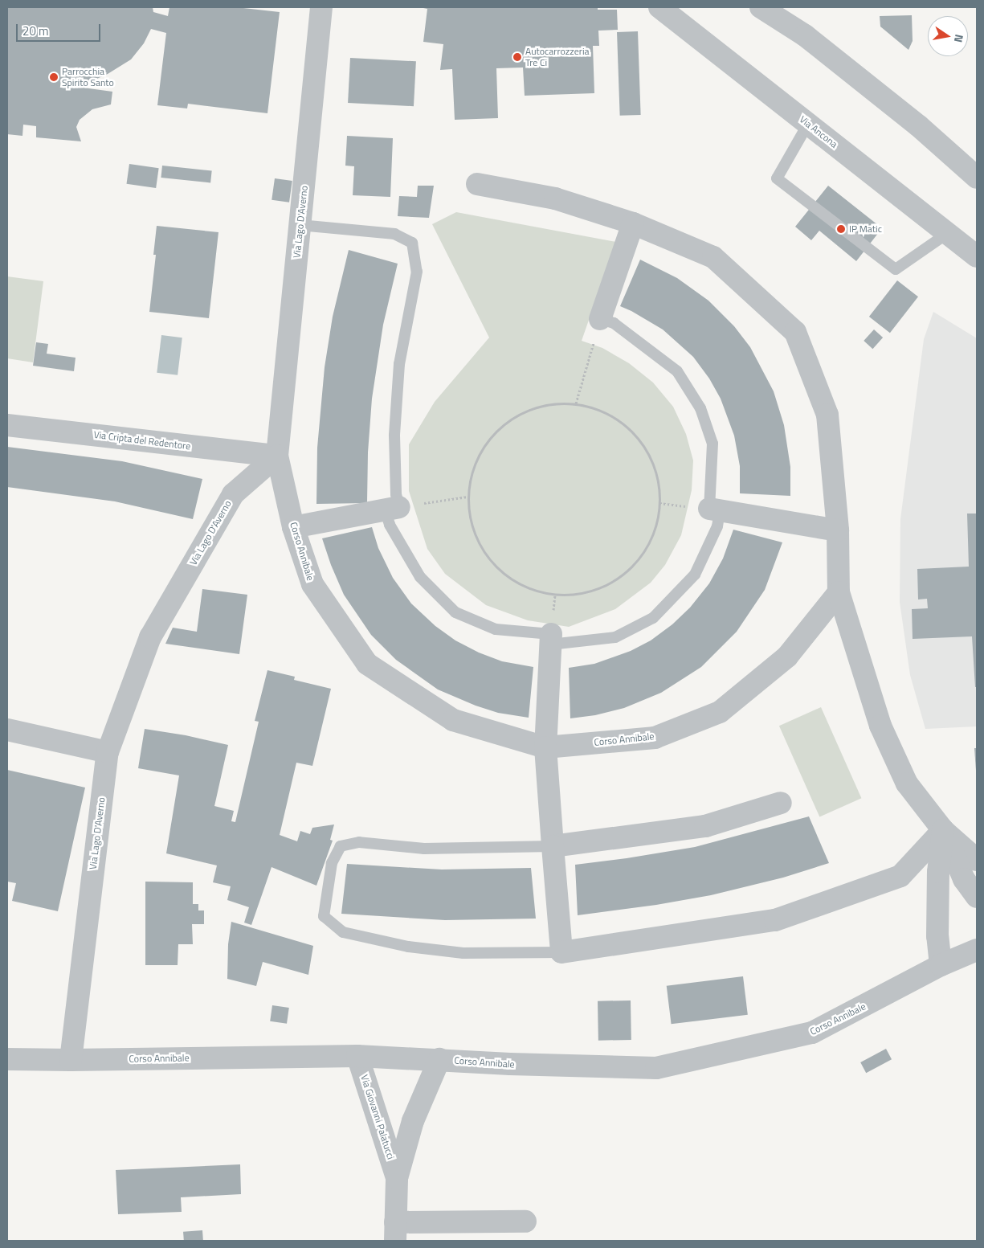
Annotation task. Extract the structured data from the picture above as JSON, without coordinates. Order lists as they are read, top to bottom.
{
  "streets": {
    "street": [
      "Via Ancona",
      "Via Lago D'Averno",
      "Via Cripta del Redentore",
      "Corso Annibale",
      "Via Giovanni Palatucci"
    ]
  },
  "crossings": [
    ["Via Lago D'Averno", "Via Cripta del Redentore"],
    ["Via Lago D'Averno", "Corso Annibale"],
    ["Via Cripta del Redentore", "Corso Annibale"],
    ["Corso Annibale", "Via Giovanni Palatucci"]
  ],
  "places": ["Autocarrozzeria Tre Ci", "Parrocchia Spirito Santo", "IP Matic"],
  "scale_bar": "20 m",
  "north": "right"
}
